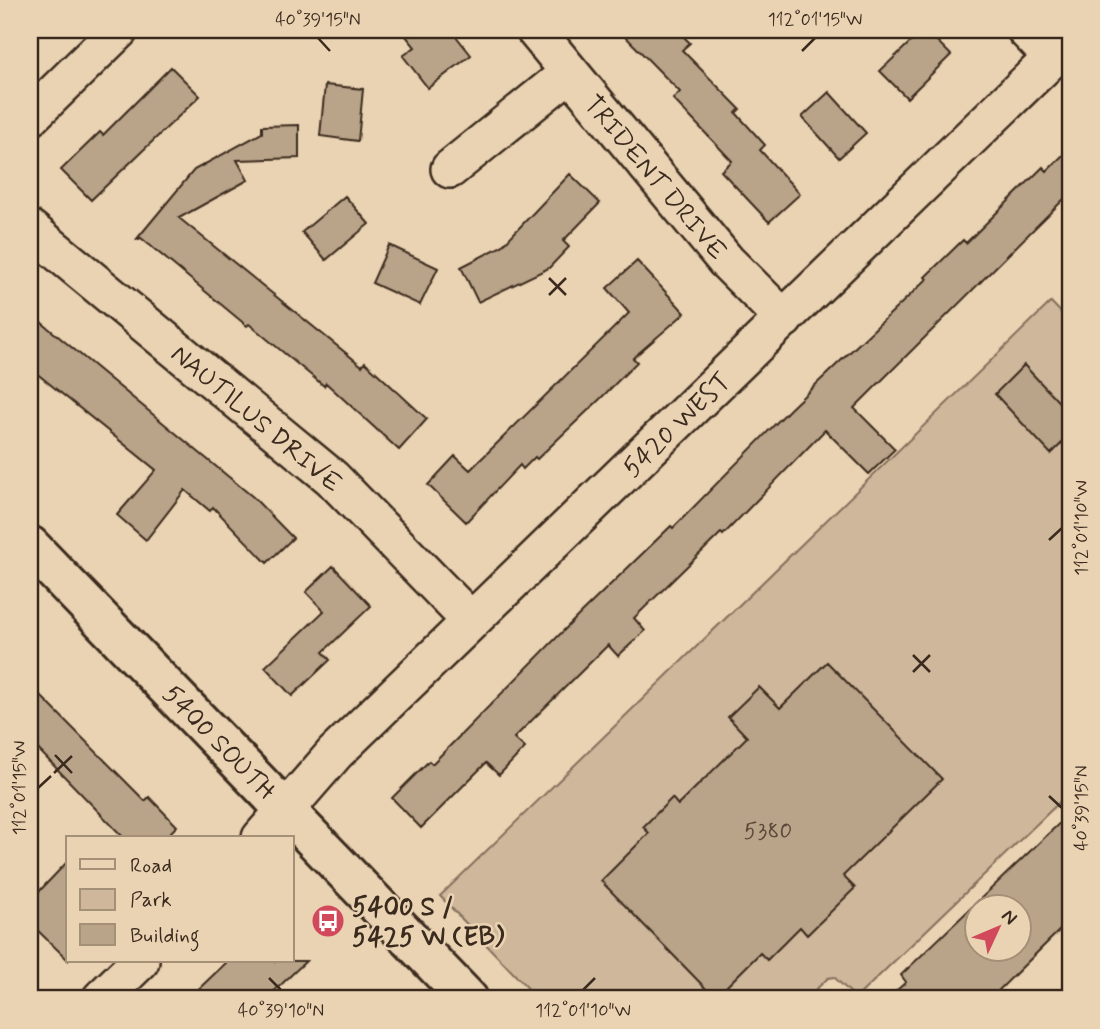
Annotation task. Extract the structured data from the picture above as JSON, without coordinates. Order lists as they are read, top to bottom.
{
  "streets": {
    "main road": ["5400 SOUTH"],
    "street": ["TRIDENT DRIVE", "NAUTILUS DRIVE", "5420 WEST"]
  },
  "crossings": [
    ["TRIDENT DRIVE", "5420 WEST"],
    ["NAUTILUS DRIVE", "5420 WEST"],
    ["5420 WEST", "5400 SOUTH"]
  ],
  "places": {
    "bus stop": ["5400 S / 5425 W (EB)"]
  },
  "house_numbers": ["5380"],
  "legend": ["Road", "Park", "Building"],
  "north": "top right",
  "coordinates": [
    "40°39'15\"N",
    "112°01'15\"W",
    "112°01'10\"W",
    "40°39'10\"N"
  ]
}
